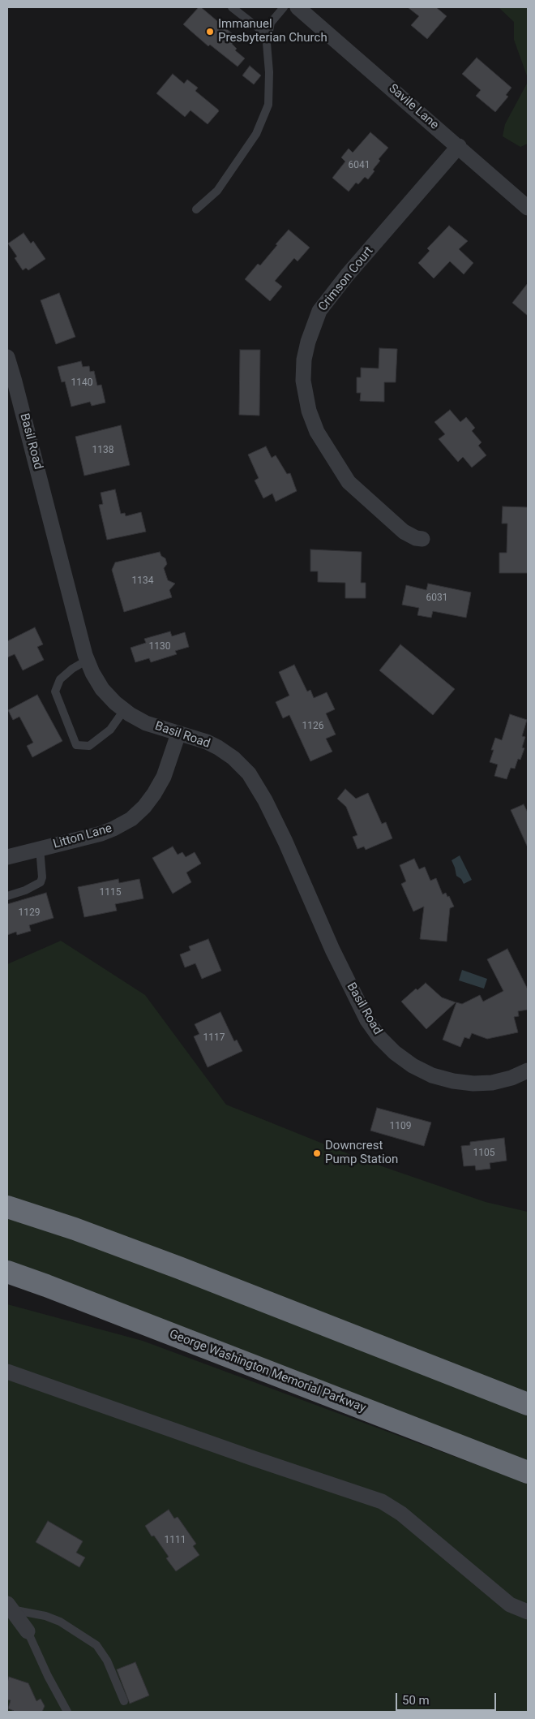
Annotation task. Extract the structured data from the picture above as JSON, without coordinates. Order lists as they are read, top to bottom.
{
  "streets": {
    "highway": ["George Washington Memorial Parkway"],
    "street": [
      "Savile Lane",
      "Crimson Court",
      "Basil Road",
      "Litton Lane"
    ]
  },
  "crossings": [
    ["Savile Lane", "Crimson Court"],
    ["Basil Road", "Litton Lane"]
  ],
  "places": ["Immanuel Presbyterian Church", "Downcrest Pump Station"],
  "house_numbers": [
    "6041",
    "1140",
    "1138",
    "1134",
    "6031",
    "1130",
    "1126",
    "1115",
    "1129",
    "1117",
    "1109",
    "1105",
    "1111"
  ],
  "scale_bar": "50 m"
}
